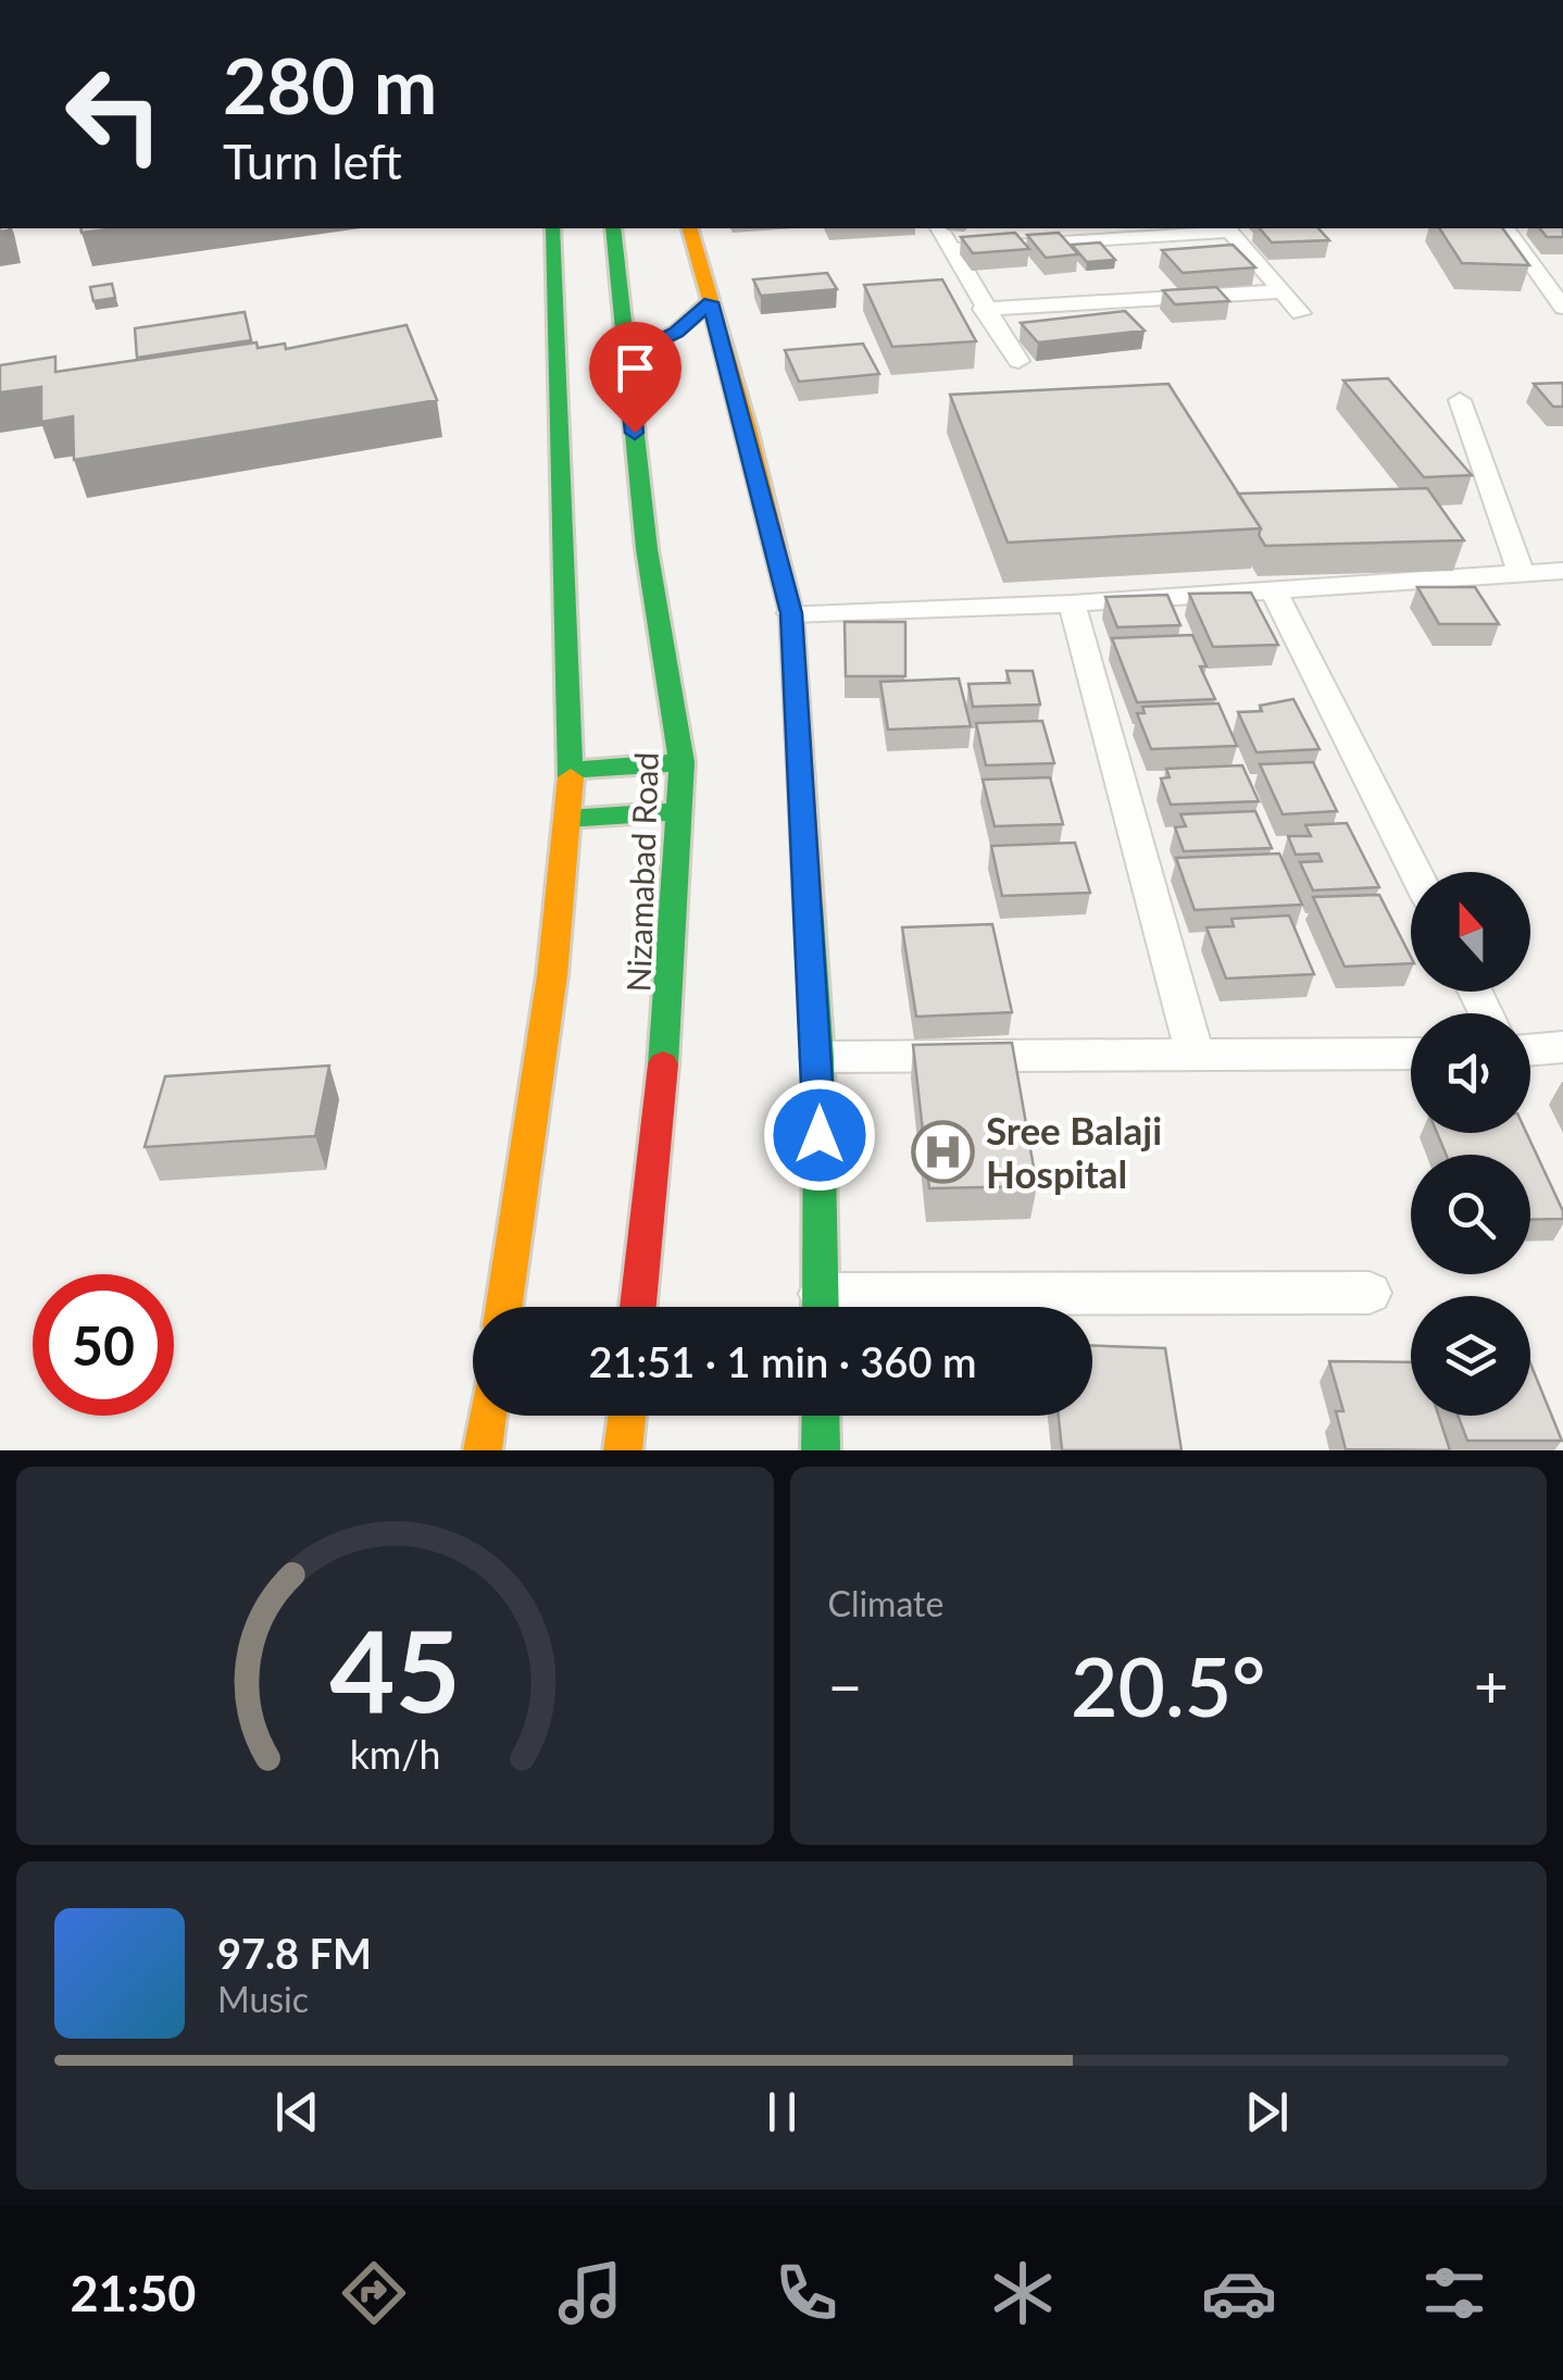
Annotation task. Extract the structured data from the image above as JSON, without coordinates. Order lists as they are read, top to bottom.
{
  "streets": {
    "main road": ["Nizamabad Road"]
  },
  "places": {
    "hospital": ["Sree Balaji Hospital"]
  },
  "north": "top",
  "page": {
    "turn": ["280 m", "Turn left"],
    "limit": "50",
    "trip": "21:51 · 1 min · 360 m",
    "tile": "Climate",
    "heat": ["−", "20.5°", "+"],
    "song": ["97.8 FM", "Music"],
    "tabs": "21:50",
    "gauge": ["45", "km/h"]
  }
}
